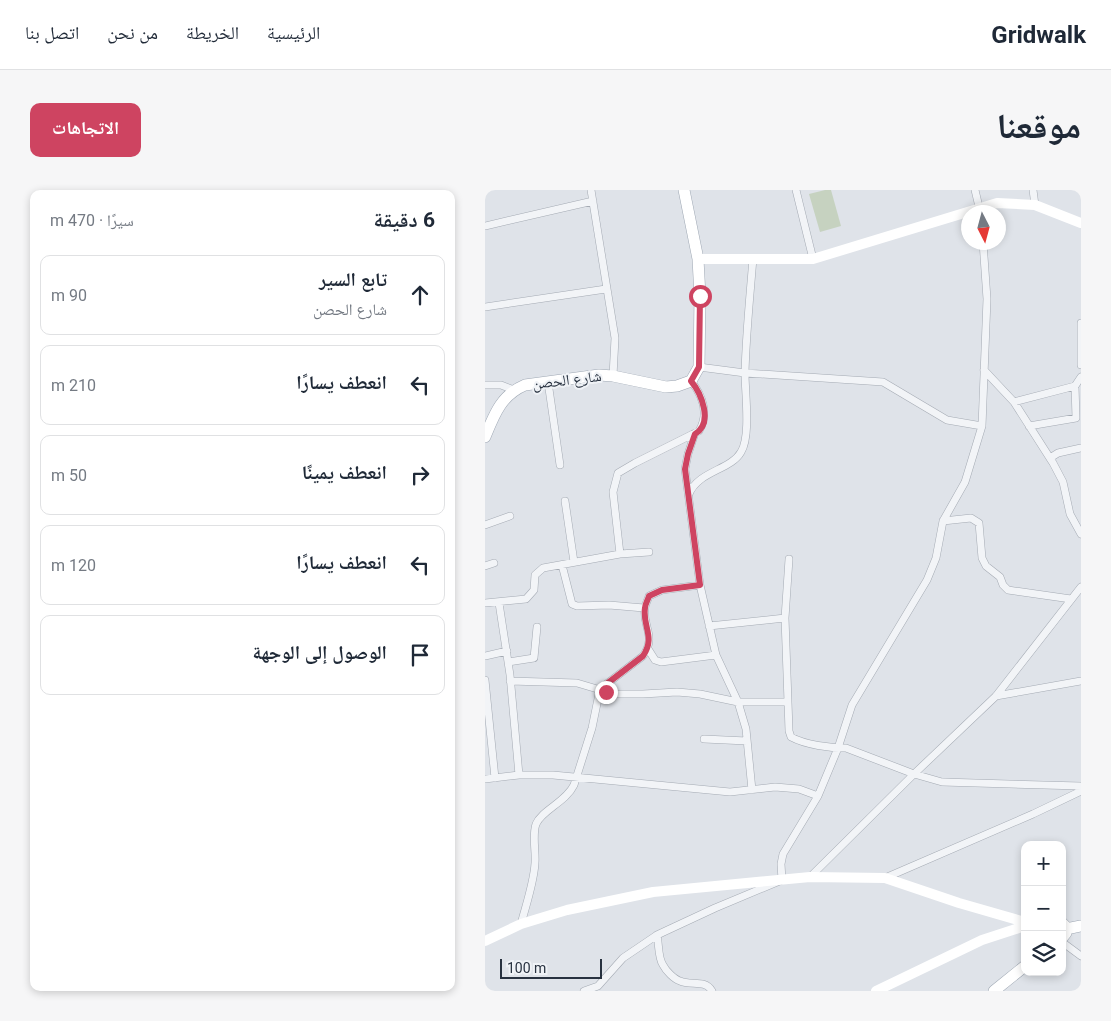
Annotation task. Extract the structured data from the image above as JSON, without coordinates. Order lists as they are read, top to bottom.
{
  "streets": {
    "main road": ["شارع الحصن"]
  },
  "scale_bar": "100 m",
  "north": "bottom",
  "page": {
    "header": "Gridwalk",
    "nav": [
      "الرئيسية",
      "الخريطة",
      "من نحن",
      "اتصل بنا"
    ],
    "title": "موقعنا",
    "buttons": "الاتجاهات",
    "heading": ["6 دقيقة", "سيرًا · 470 m"],
    "list": [
      ["تابع السير", "شارع الحصن", "90 m"],
      ["انعطف يسارًا", "210 m"],
      ["انعطف يمينًا", "50 m"],
      ["انعطف يسارًا", "120 m"],
      "الوصول إلى الوجهة"
    ],
    "map_buttons": ["+", "−"],
    "scale": "100 m"
  }
}
